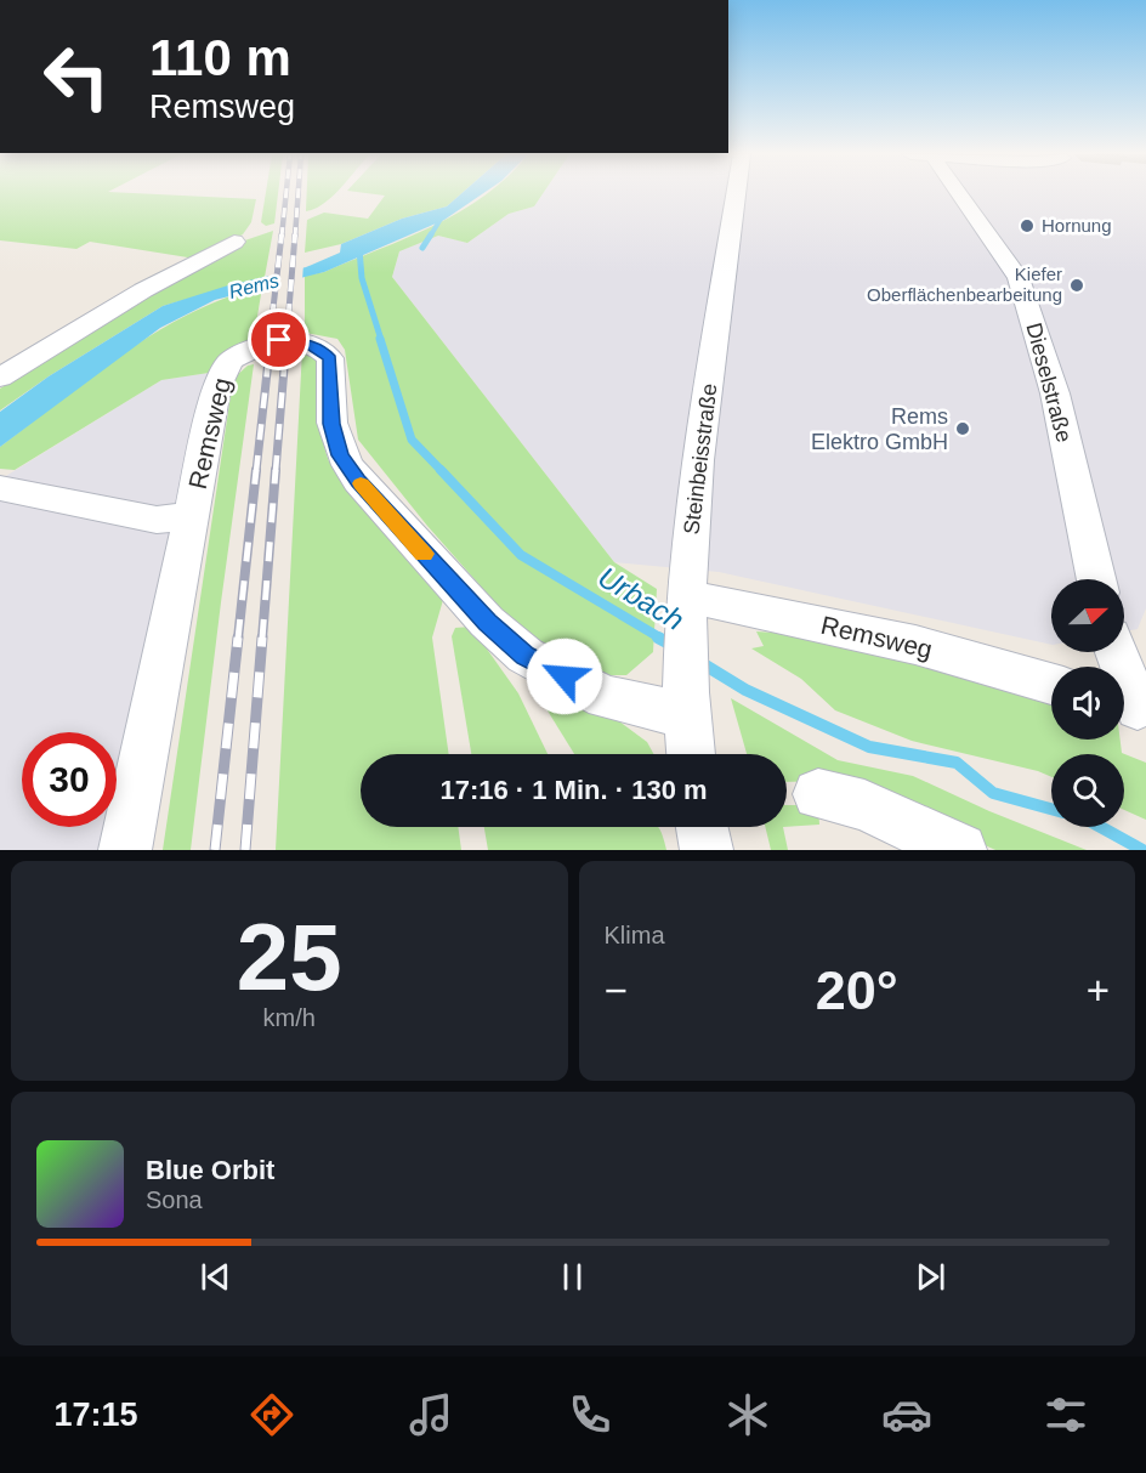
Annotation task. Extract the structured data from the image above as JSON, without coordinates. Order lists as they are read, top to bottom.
{
  "streets": {
    "street": ["Dieselstraße", "Remsweg", "Steinbeisstraße"]
  },
  "crossings": [
    ["Remsweg", "Steinbeisstraße"]
  ],
  "water": ["Rems", "Urbach"],
  "places": ["Hornung", "Kiefer Oberflächenbearbeitung", "Rems Elektro GmbH"],
  "north": "right",
  "page": {
    "turn": ["110 m", "Remsweg"],
    "limit": "30",
    "trip": "17:16 · 1 Min. · 130 m",
    "tile": [
      ["25", "km/h"],
      "Klima"
    ],
    "heat": ["−", "20°", "+"],
    "song": ["Blue Orbit", "Sona"],
    "tabs": "17:15"
  }
}
